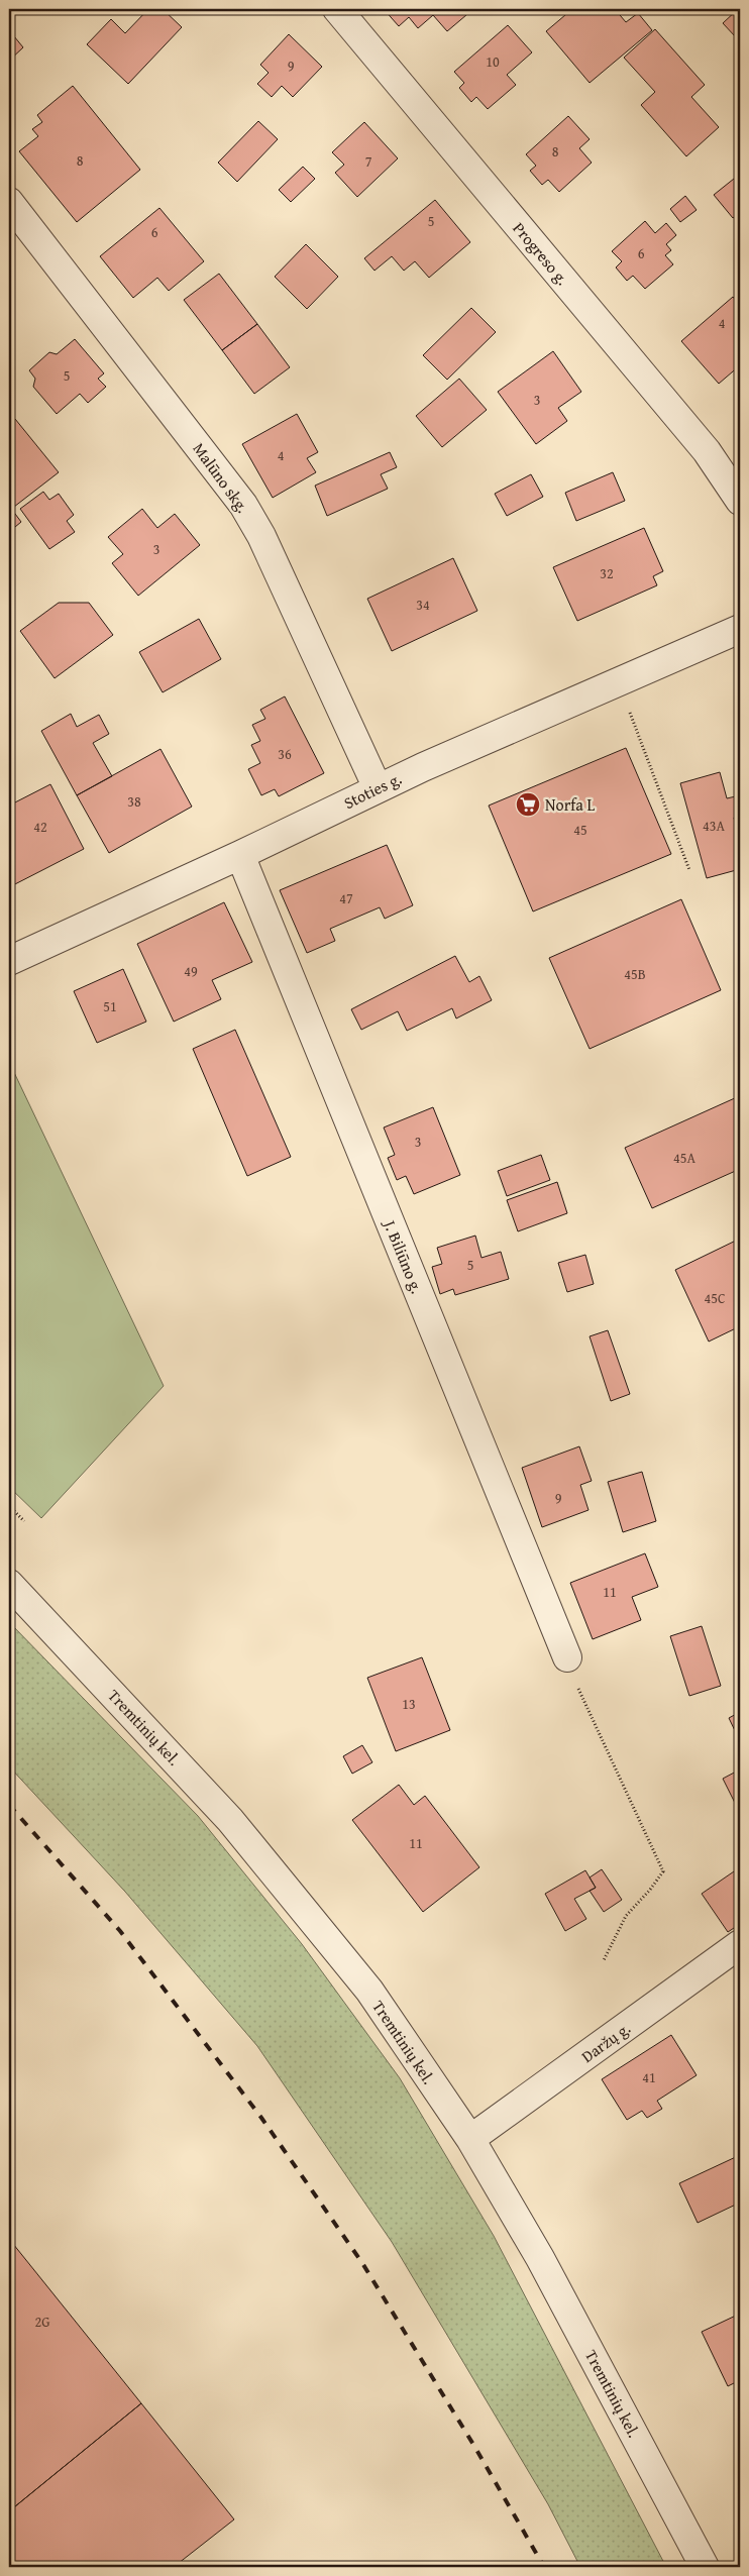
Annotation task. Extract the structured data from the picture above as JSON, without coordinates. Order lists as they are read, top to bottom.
{
  "streets": {
    "street": [
      "Progreso g.",
      "Malūno skg.",
      "Stoties g.",
      "J. Biliūno g.",
      "Tremtinių kel.",
      "Daržų g."
    ]
  },
  "crossings": [
    ["Malūno skg.", "Stoties g."],
    ["Stoties g.", "J. Biliūno g."],
    ["Tremtinių kel.", "Daržų g."]
  ],
  "places": {
    "supermarket": ["Norfa L"]
  },
  "house_numbers": [
    "10",
    "9",
    "8",
    "8",
    "7",
    "5",
    "6",
    "6",
    "4",
    "5",
    "3",
    "4",
    "3",
    "32",
    "34",
    "36",
    "38",
    "43A",
    "42",
    "45",
    "47",
    "49",
    "45B",
    "51",
    "3",
    "45A",
    "5",
    "45C",
    "9",
    "11",
    "13",
    "11",
    "41",
    "2G"
  ]
}
